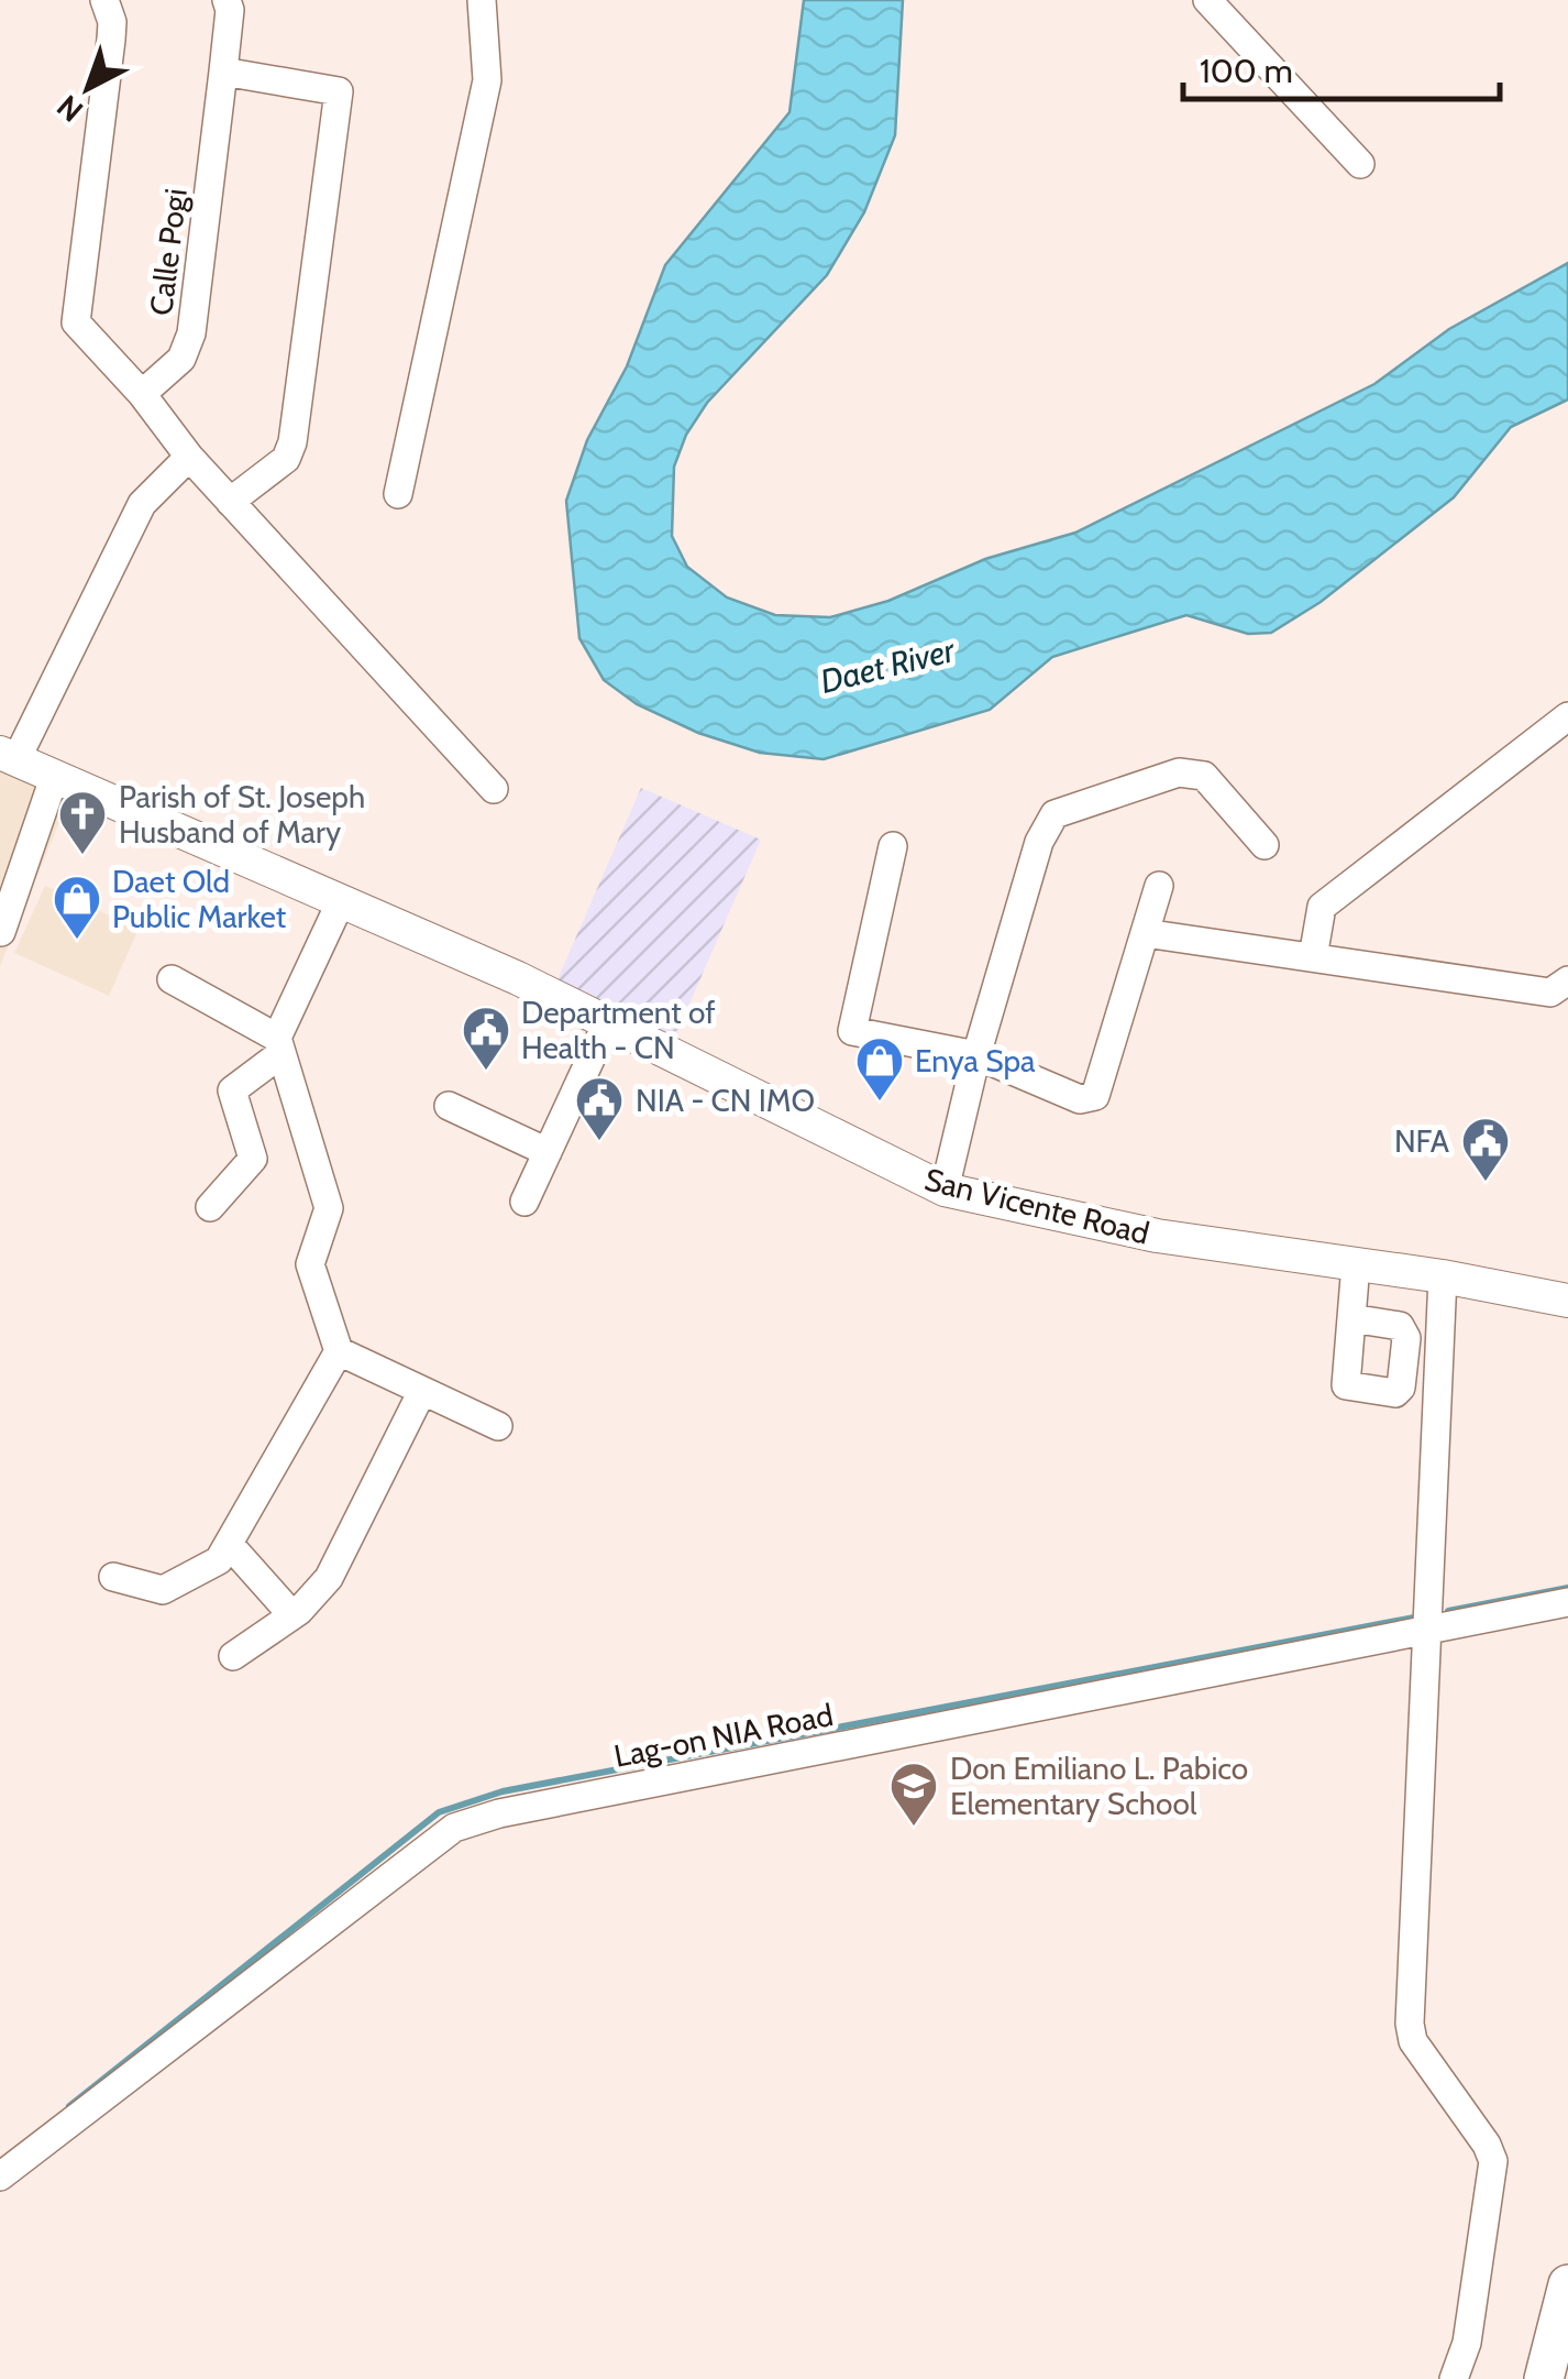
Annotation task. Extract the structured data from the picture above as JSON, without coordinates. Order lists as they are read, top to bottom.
{
  "streets": {
    "main road": ["San Vicente Road"],
    "street": ["Calle Pogi", "Lag-on NIA Road"]
  },
  "water": ["Daet River"],
  "places": {
    "church": ["Parish of St. Joseph Husband of Mary"],
    "shop": ["Daet Old Public Market", "Enya Spa"],
    "public building": ["Department of Health - CN", "NIA - CN IMO", "NFA"],
    "school or university": ["Don Emiliano L. Pabico Elementary School"]
  },
  "scale_bar": "100 m",
  "north": "bottom left"
}
